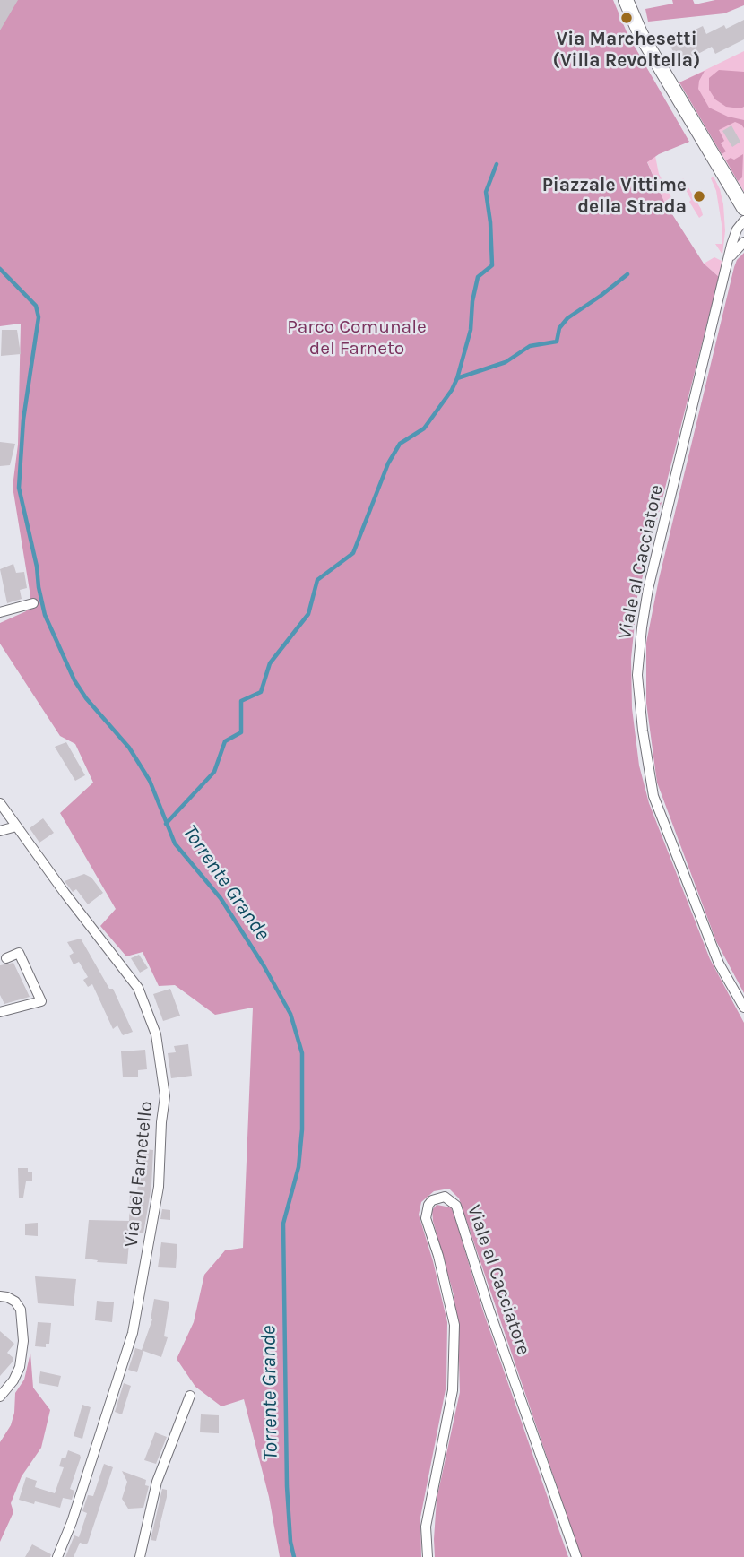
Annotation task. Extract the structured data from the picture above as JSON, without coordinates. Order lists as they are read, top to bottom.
{
  "streets": {
    "street": ["Viale al Cacciatore", "Via del Farnetello"]
  },
  "water": ["Torrente Grande"],
  "parks": ["Parco Comunale del Farneto"],
  "places": ["Via Marchesetti (Villa Revoltella)", "Piazzale Vittime della Strada"]
}
